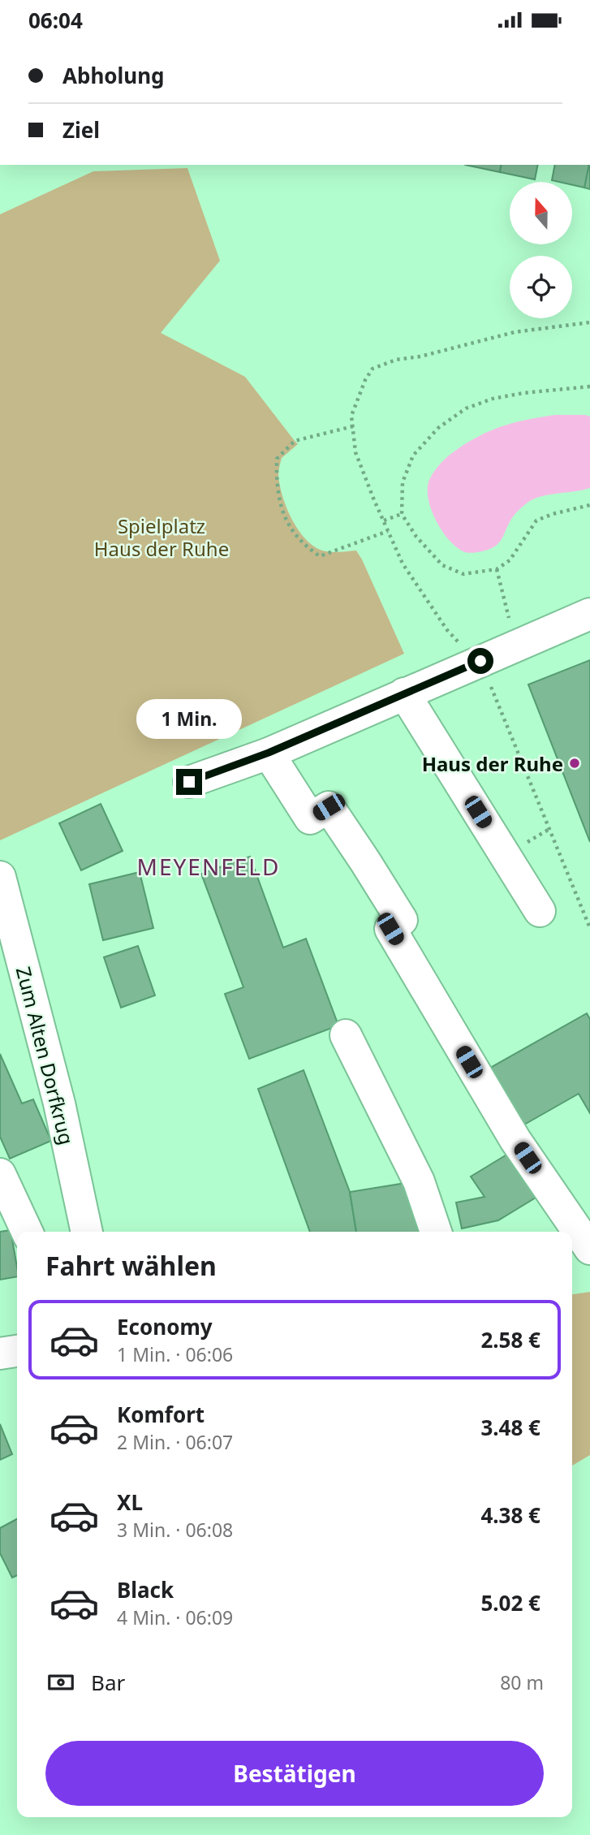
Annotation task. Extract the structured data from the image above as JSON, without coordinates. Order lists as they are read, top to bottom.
{
  "streets": {
    "street": ["Zum Alten Dorfkrug"]
  },
  "districts": ["MEYENFELD"],
  "parks": ["Spielplatz Haus der Ruhe"],
  "places": ["Haus der Ruhe"],
  "north": "top",
  "page": {
    "status": "06:04",
    "banner": ["Abholung", "Ziel"],
    "bubble": "1 Min.",
    "heading": "Fahrt wählen",
    "list": [
      {
        "name": "Economy",
        "note": "1 Min. · 06:06",
        "value": "2.58 €"
      },
      {
        "name": "Komfort",
        "note": "2 Min. · 06:07",
        "value": "3.48 €"
      },
      {
        "name": "XL",
        "note": "3 Min. · 06:08",
        "value": "4.38 €"
      },
      {
        "name": "Black",
        "note": "4 Min. · 06:09",
        "value": "5.02 €"
      }
    ],
    "pay": ["Bar", "80 m"],
    "buttons": "Bestätigen"
  }
}
